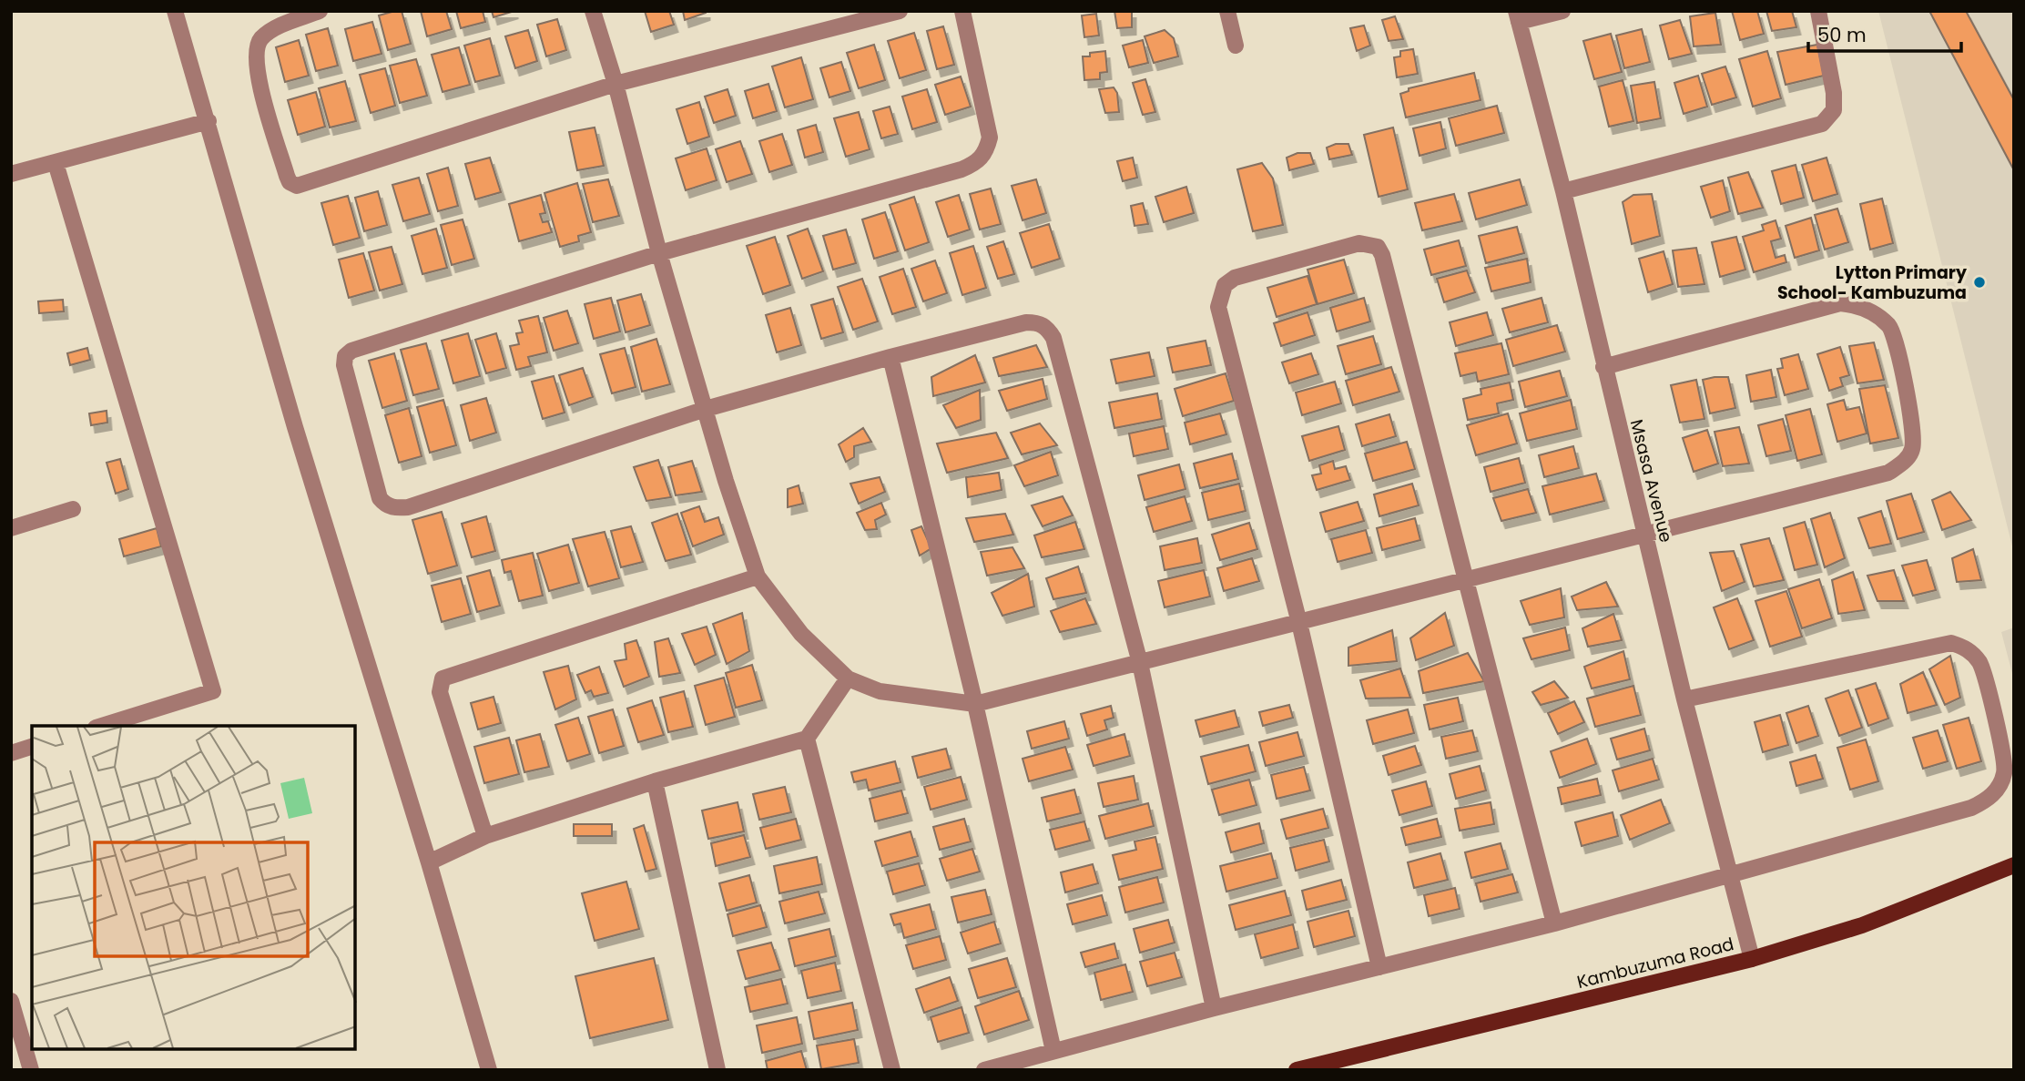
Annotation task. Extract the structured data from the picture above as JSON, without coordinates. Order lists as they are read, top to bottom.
{
  "streets": {
    "main road": ["Kambuzuma Road"],
    "street": ["Msasa Avenue"]
  },
  "crossings": [
    ["Msasa Avenue", "Kambuzuma Road"]
  ],
  "places": ["Lytton Primary School- Kambuzuma"],
  "scale_bar": "50 m"
}
